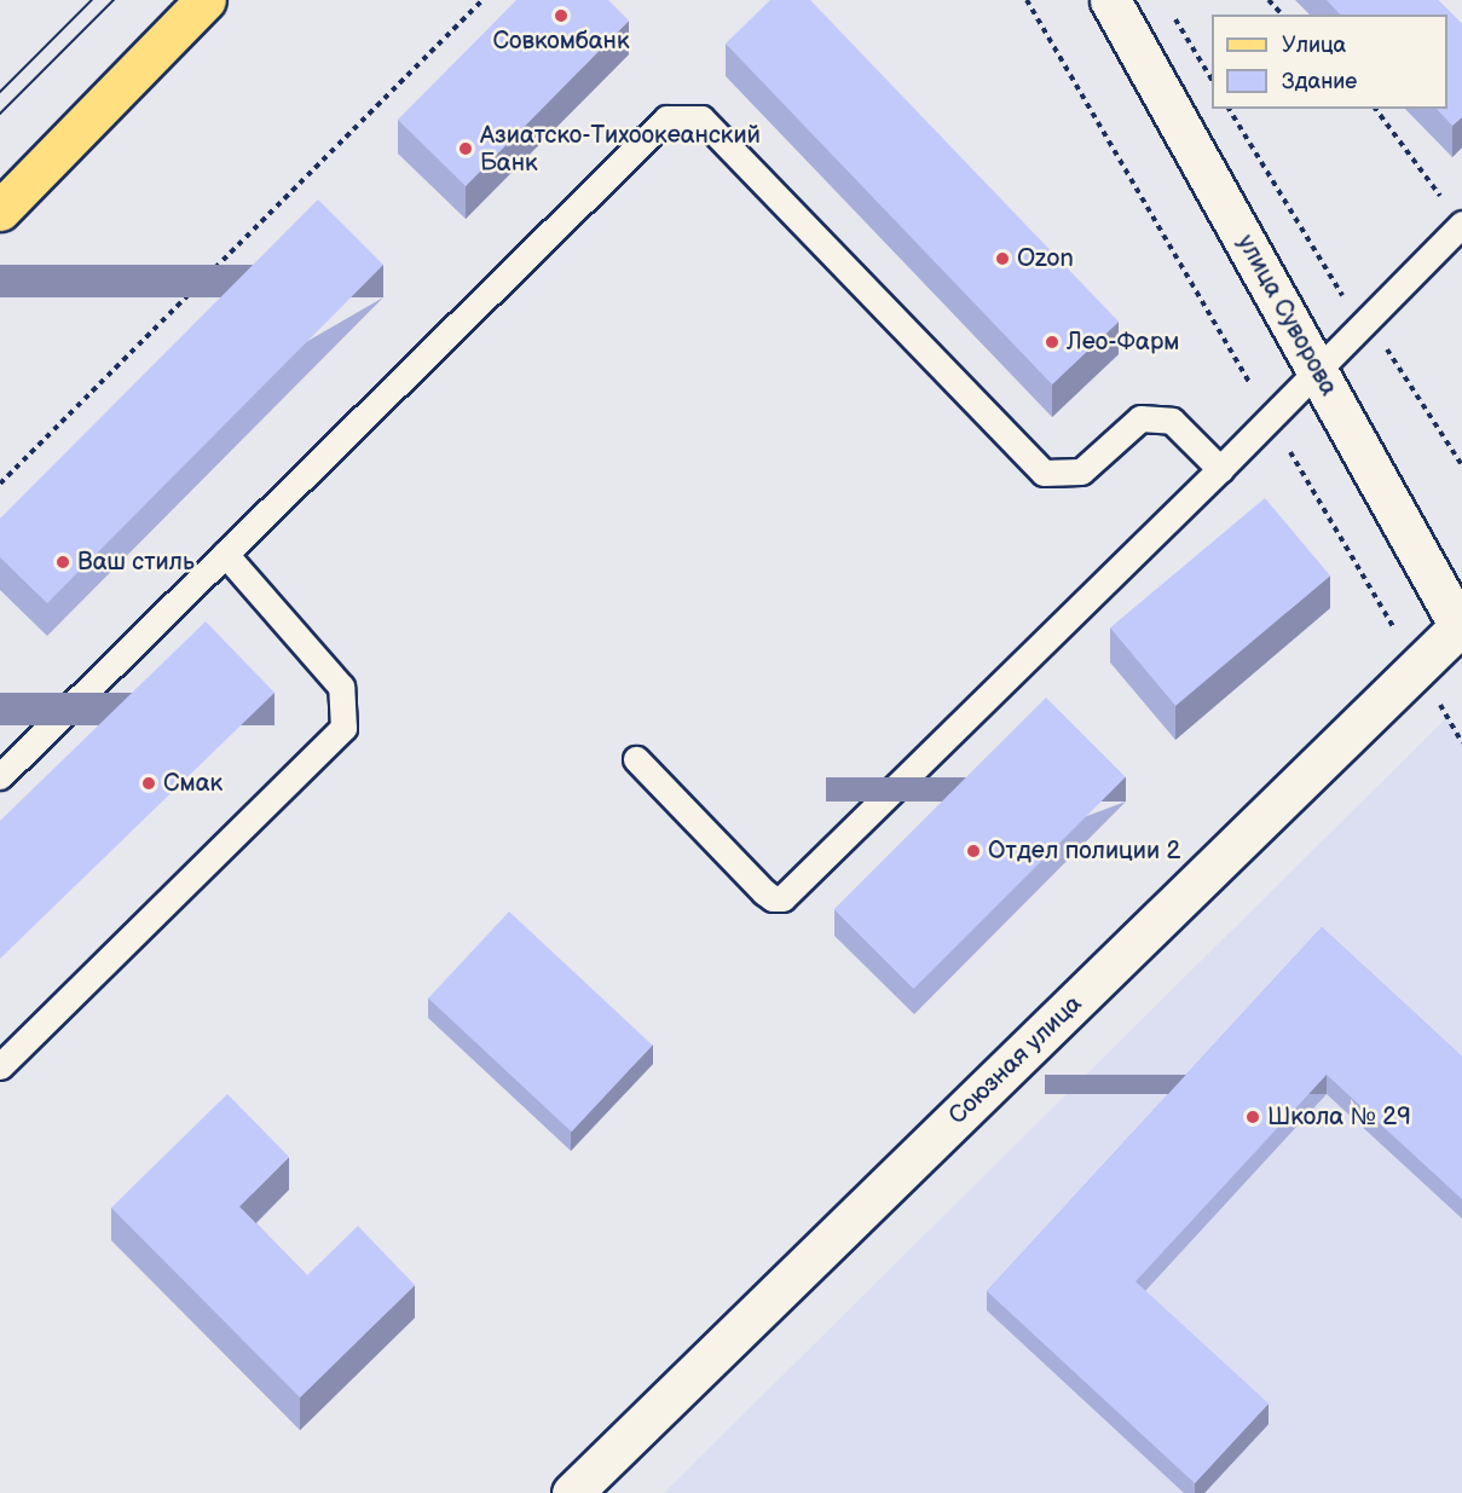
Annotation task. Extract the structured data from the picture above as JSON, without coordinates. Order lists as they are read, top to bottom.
{
  "streets": {
    "street": ["улица Суворова", "Союзная улица"]
  },
  "crossings": [
    ["улица Суворова", "Союзная улица"]
  ],
  "places": [
    "Совкомбанк",
    "Азиатско-Тихоокеанский Банк",
    "Ozon",
    "Лео-Фарм",
    "Ваш стиль",
    "Смак",
    "Отдел полиции 2",
    "Школа № 29"
  ],
  "legend": ["Улица", "Здание"]
}
